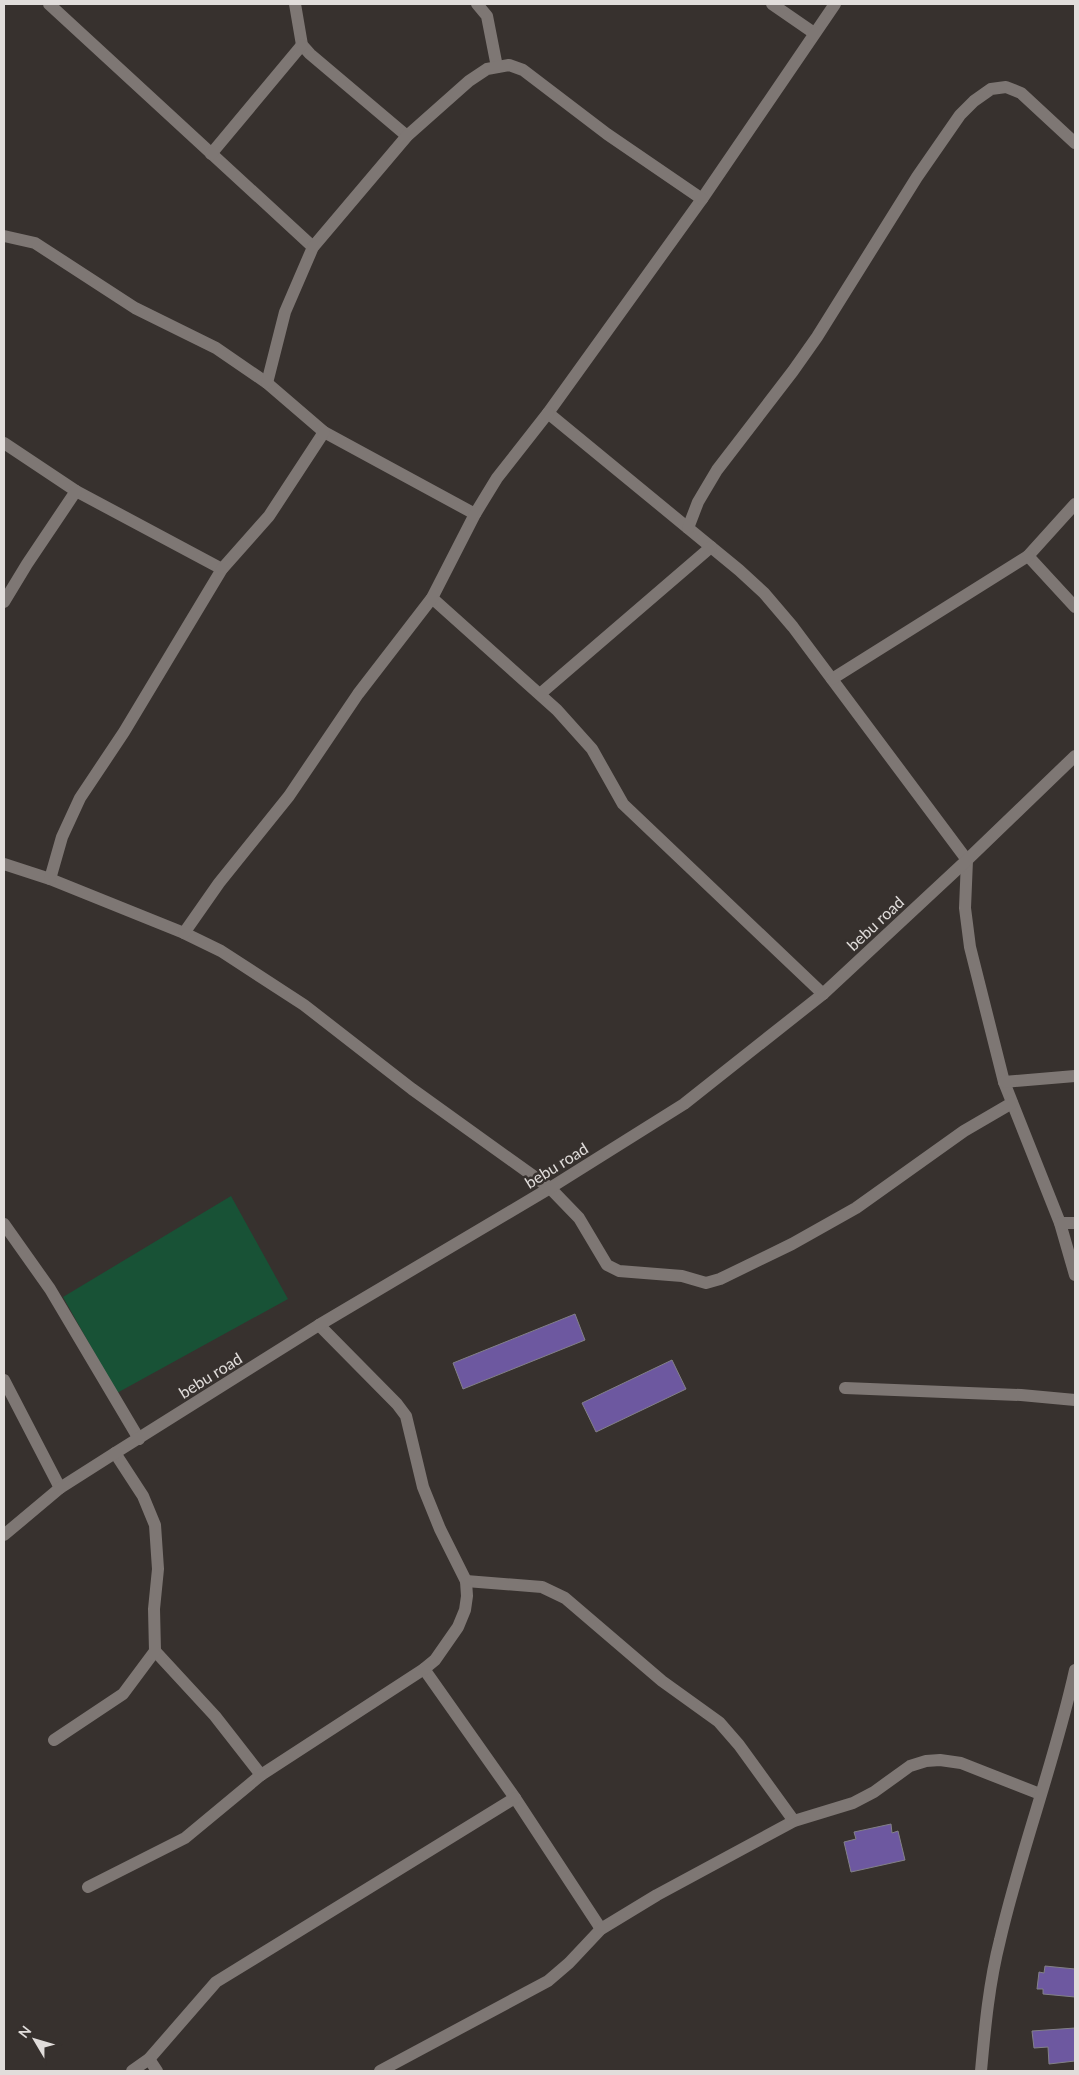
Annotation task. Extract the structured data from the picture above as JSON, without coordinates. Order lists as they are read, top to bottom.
{
  "streets": {
    "street": ["bebu road"]
  },
  "north": "top left"
}
